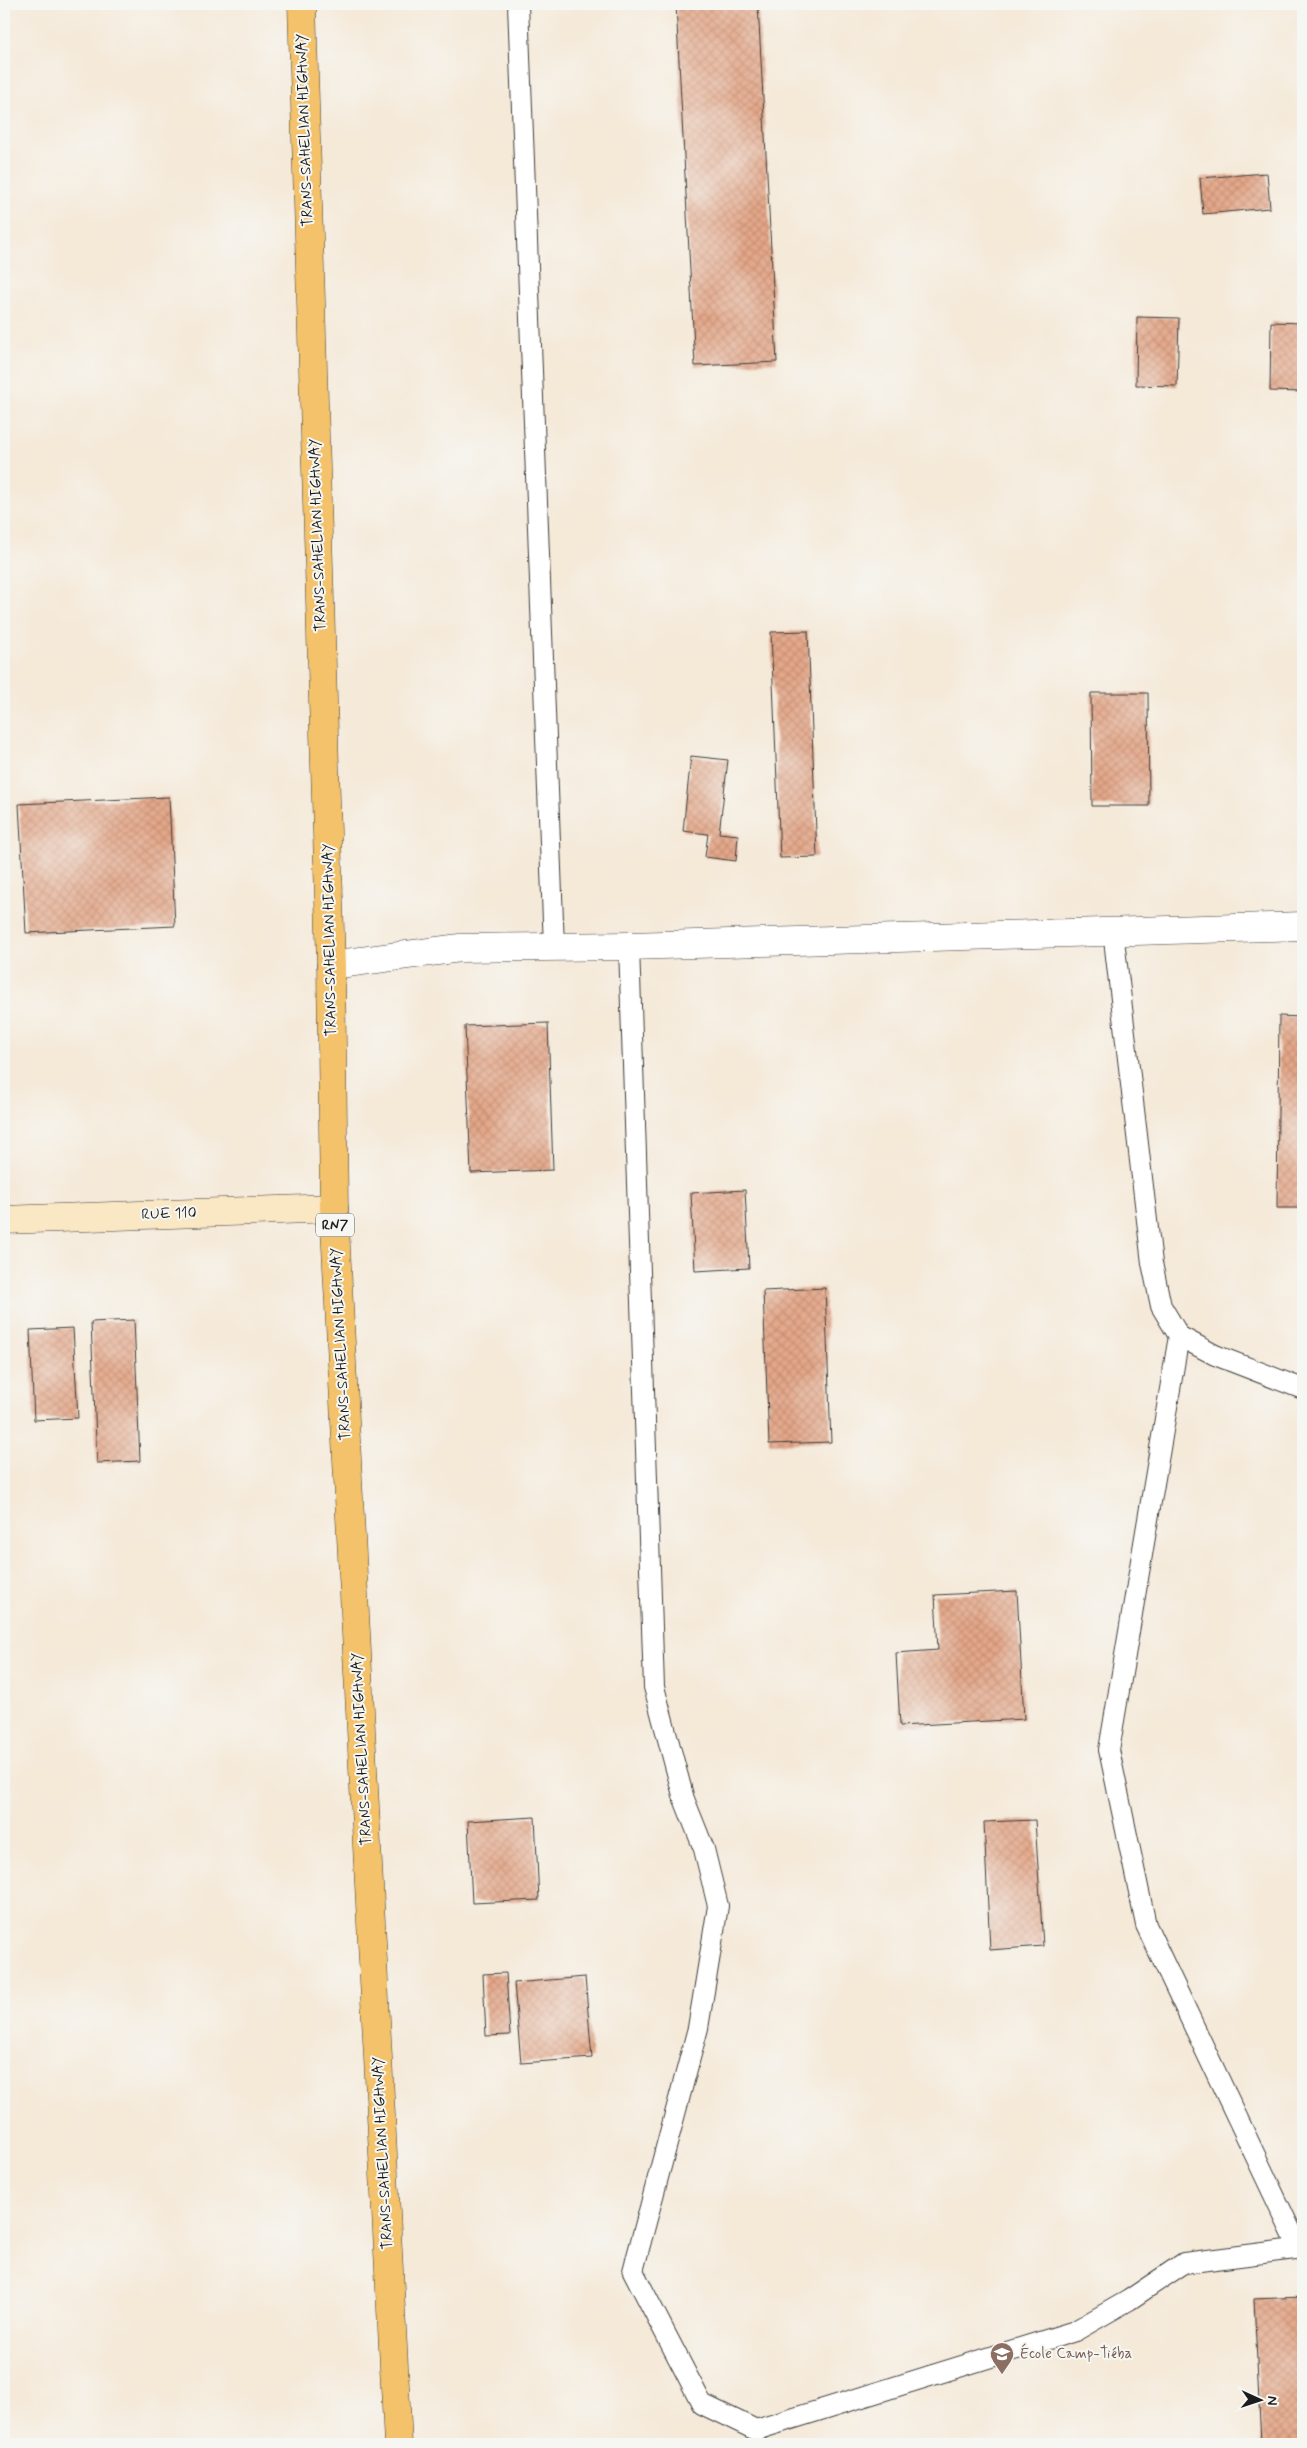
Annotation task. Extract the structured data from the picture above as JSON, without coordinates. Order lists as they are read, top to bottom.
{
  "streets": {
    "highway": ["TRANS-SAHELIAN HIGHWAY", "RN7"],
    "street": ["RUE 110"]
  },
  "crossings": [
    ["TRANS-SAHELIAN HIGHWAY", "RUE 110"]
  ],
  "places": {
    "school or university": ["École Camp-Tiéba"]
  },
  "north": "right"
}
